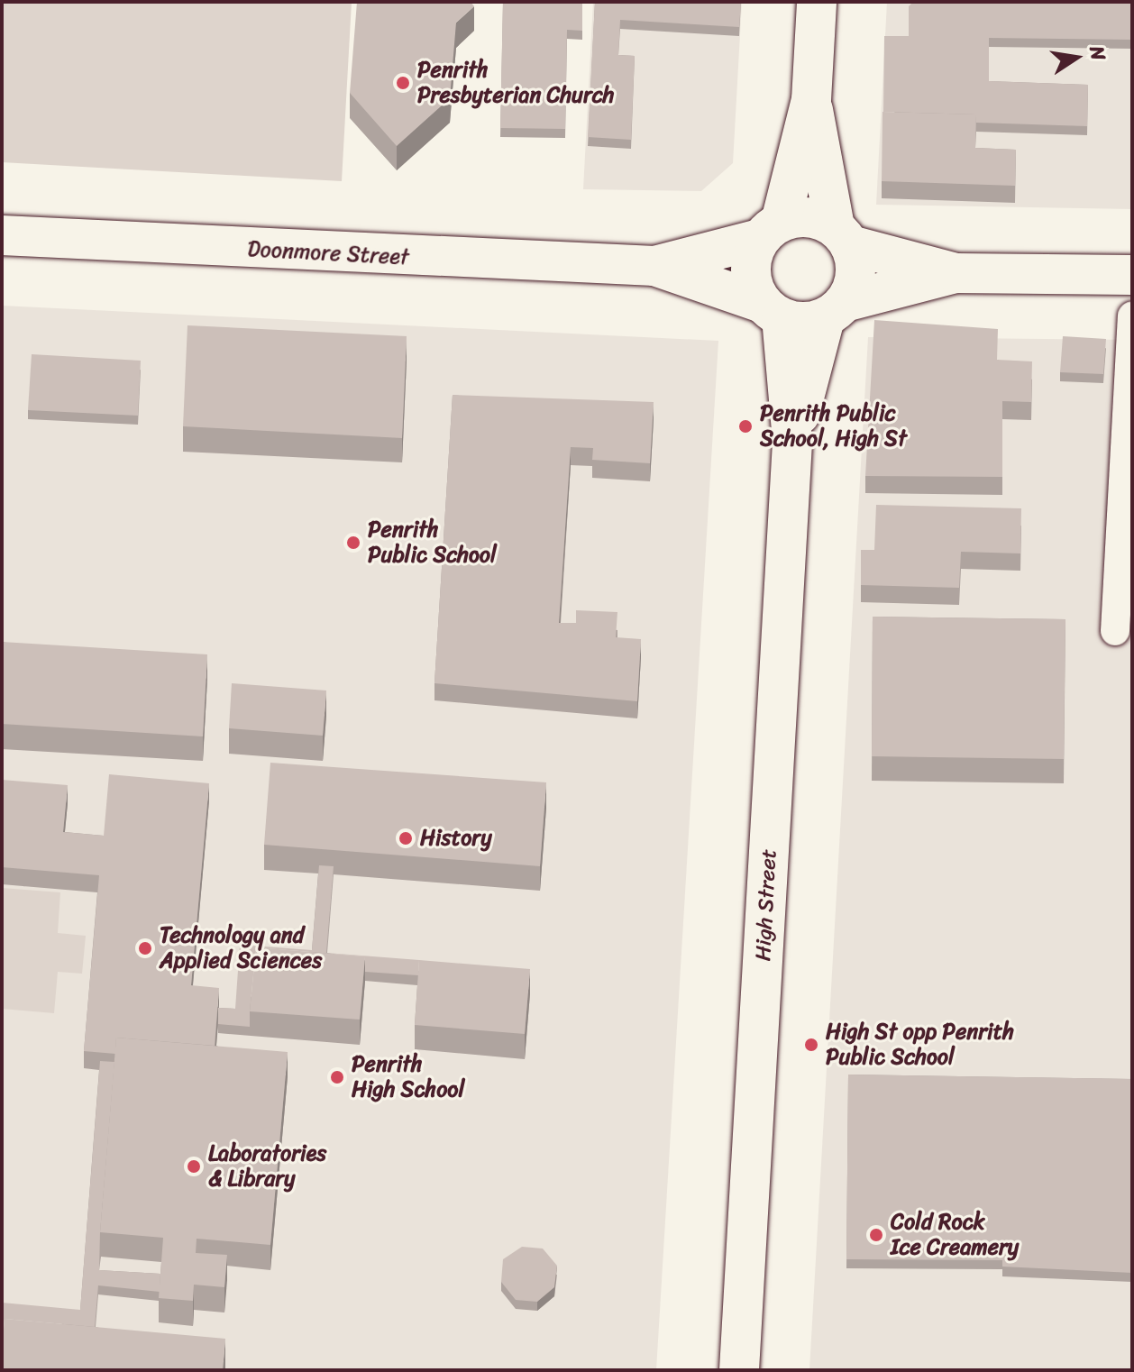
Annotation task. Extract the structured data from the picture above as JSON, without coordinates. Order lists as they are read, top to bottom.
{
  "streets": {
    "street": ["Doonmore Street", "High Street"]
  },
  "crossings": [
    ["Doonmore Street", "High Street"]
  ],
  "places": [
    "Penrith Presbyterian Church",
    "Penrith Public School, High St",
    "Penrith Public School",
    "History",
    "Technology and Applied Sciences",
    "High St opp Penrith Public School",
    "Penrith High School",
    "Laboratories & Library",
    "Cold Rock Ice Creamery"
  ],
  "north": "right"
}
